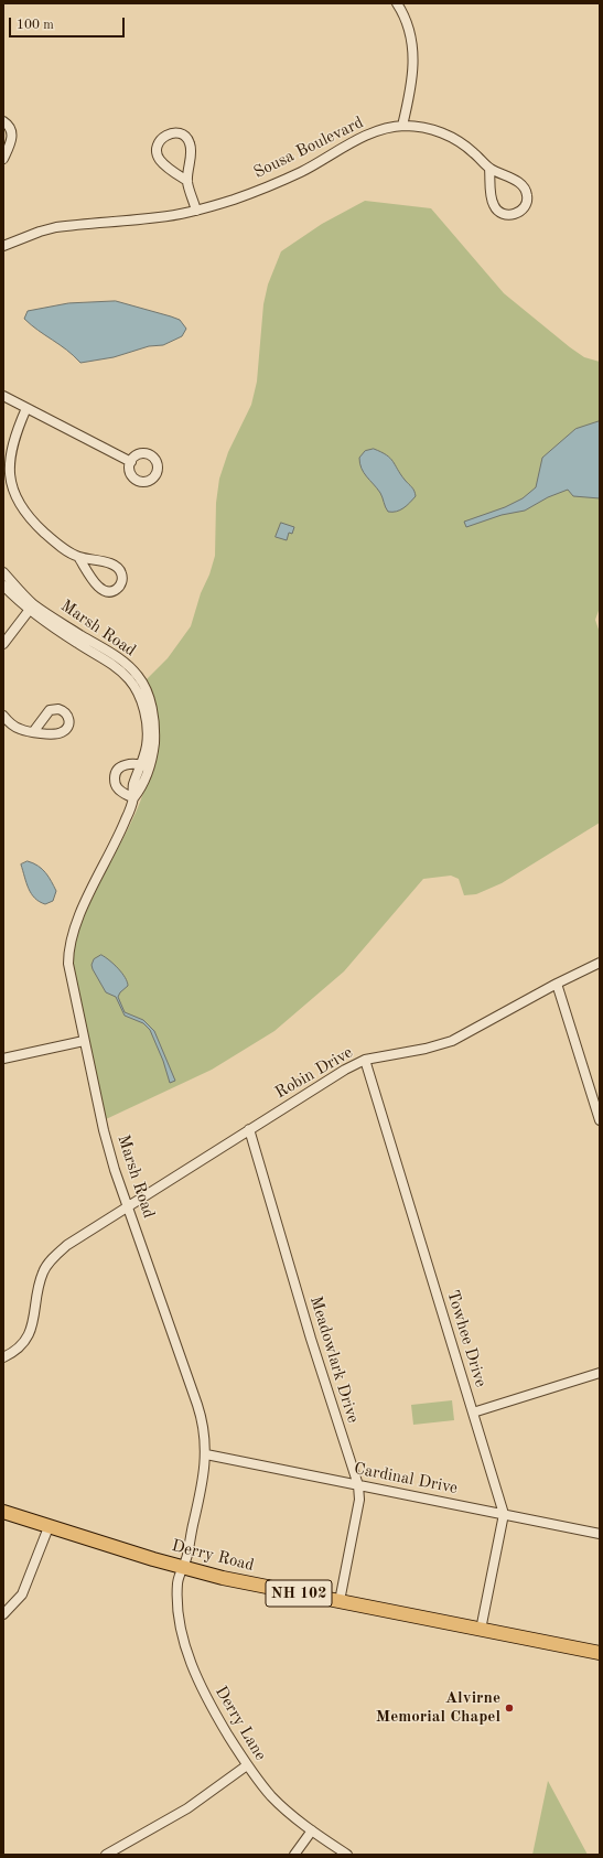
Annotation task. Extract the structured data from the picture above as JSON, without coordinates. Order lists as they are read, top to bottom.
{
  "streets": {
    "main road": ["Derry Road", "NH 102"],
    "street": [
      "Sousa Boulevard",
      "Marsh Road",
      "Robin Drive",
      "Towhee Drive",
      "Meadowlark Drive",
      "Cardinal Drive",
      "Derry Lane"
    ]
  },
  "crossings": [
    ["Marsh Road", "Robin Drive"],
    ["Marsh Road", "Cardinal Drive"],
    ["Marsh Road", "Derry Road"],
    ["Marsh Road", "Derry Lane"],
    ["Robin Drive", "Towhee Drive"],
    ["Robin Drive", "Meadowlark Drive"],
    ["Towhee Drive", "Cardinal Drive"],
    ["Towhee Drive", "Derry Road"],
    ["Meadowlark Drive", "Cardinal Drive"],
    ["Meadowlark Drive", "Derry Road"],
    ["Derry Road", "Derry Lane"]
  ],
  "places": ["Alvirne Memorial Chapel"],
  "scale_bar": "100 m"
}
